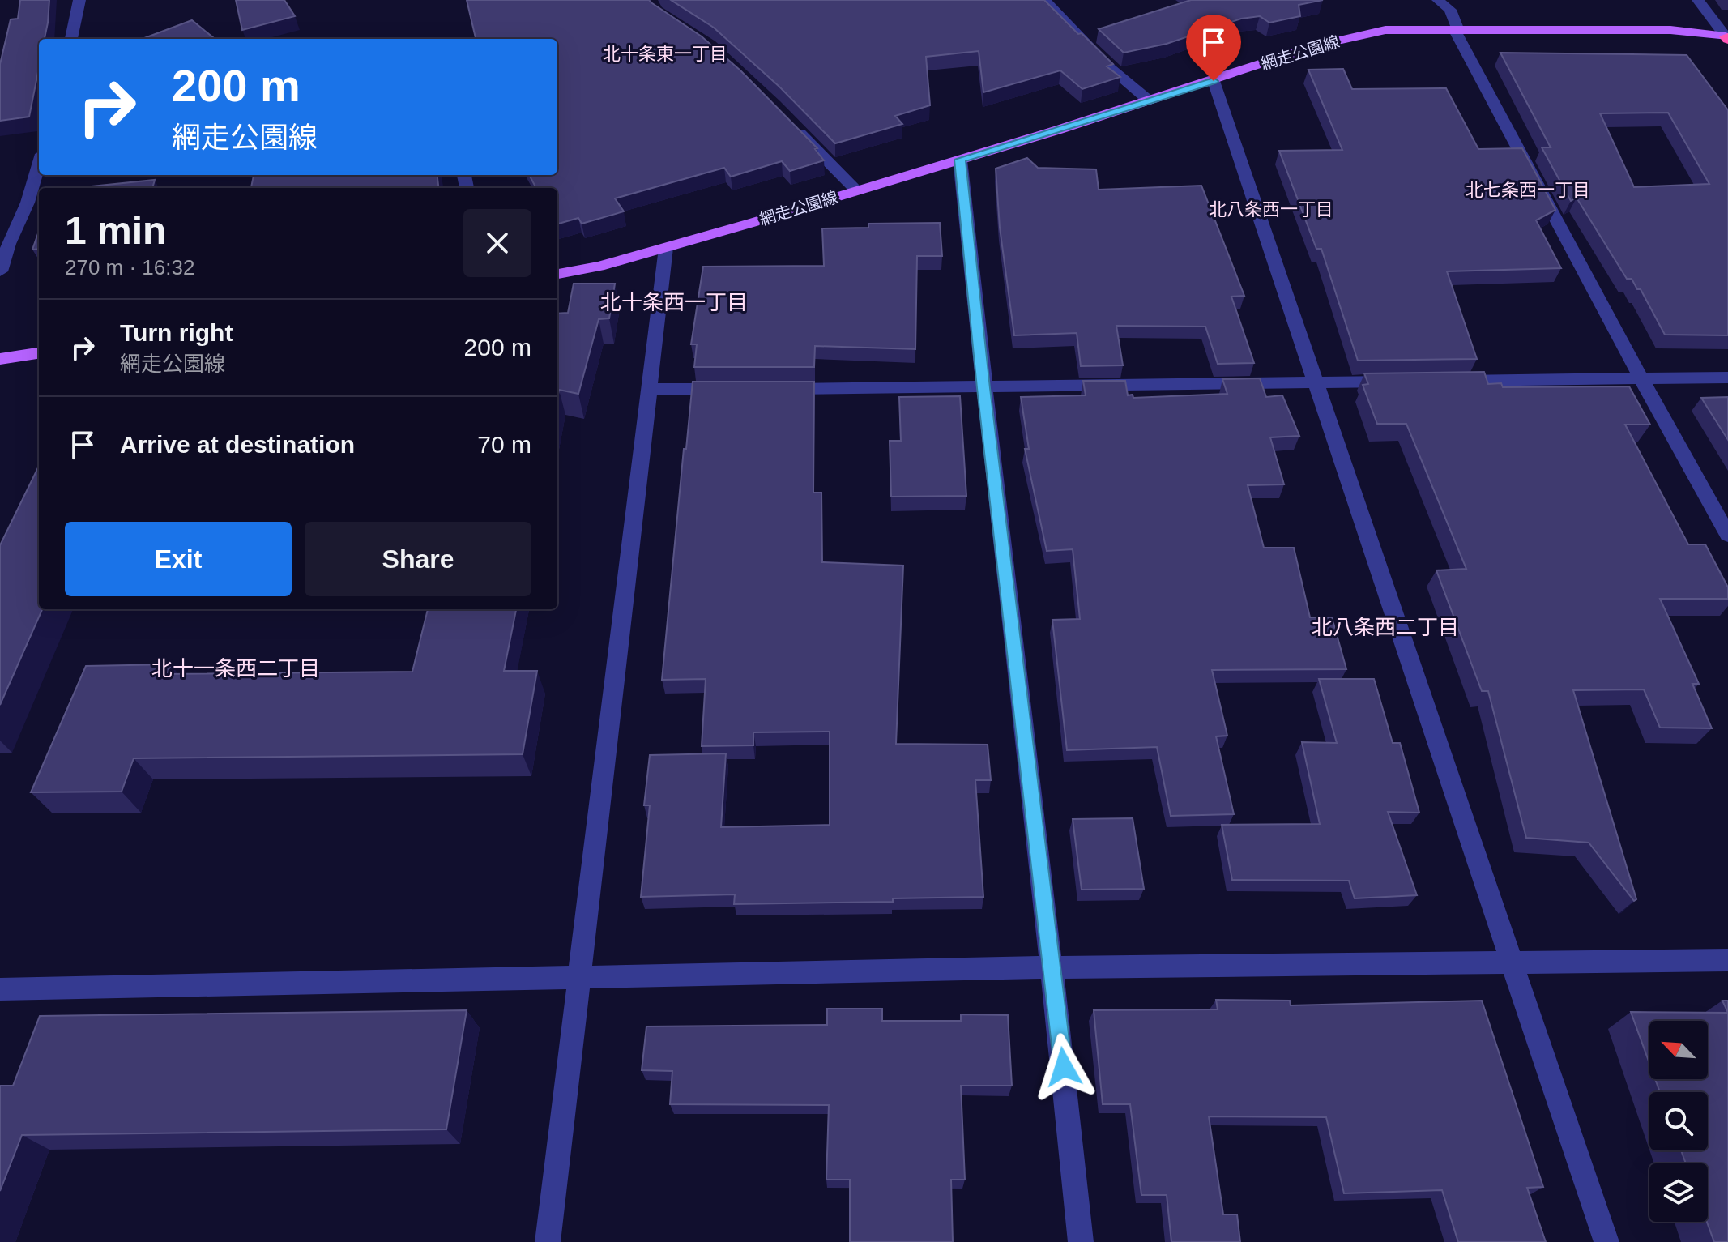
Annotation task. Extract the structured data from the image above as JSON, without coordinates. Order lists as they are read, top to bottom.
{
  "streets": {
    "main road": ["網走公園線"]
  },
  "districts": [
    "北十条東一丁目",
    "北七条西一丁目",
    "北八条西一丁目",
    "北十条西一丁目",
    "北八条西二丁目",
    "北十一条西二丁目"
  ],
  "north": "top left",
  "page": {
    "turn": ["200 m", "網走公園線"],
    "heading": ["1 min", "270 m · 16:32"],
    "list": [
      {
        "name": "Turn right",
        "note": "網走公園線",
        "value": "200 m"
      },
      {
        "name": "Arrive at destination",
        "value": "70 m"
      }
    ],
    "buttons": ["Exit", "Share"]
  }
}
